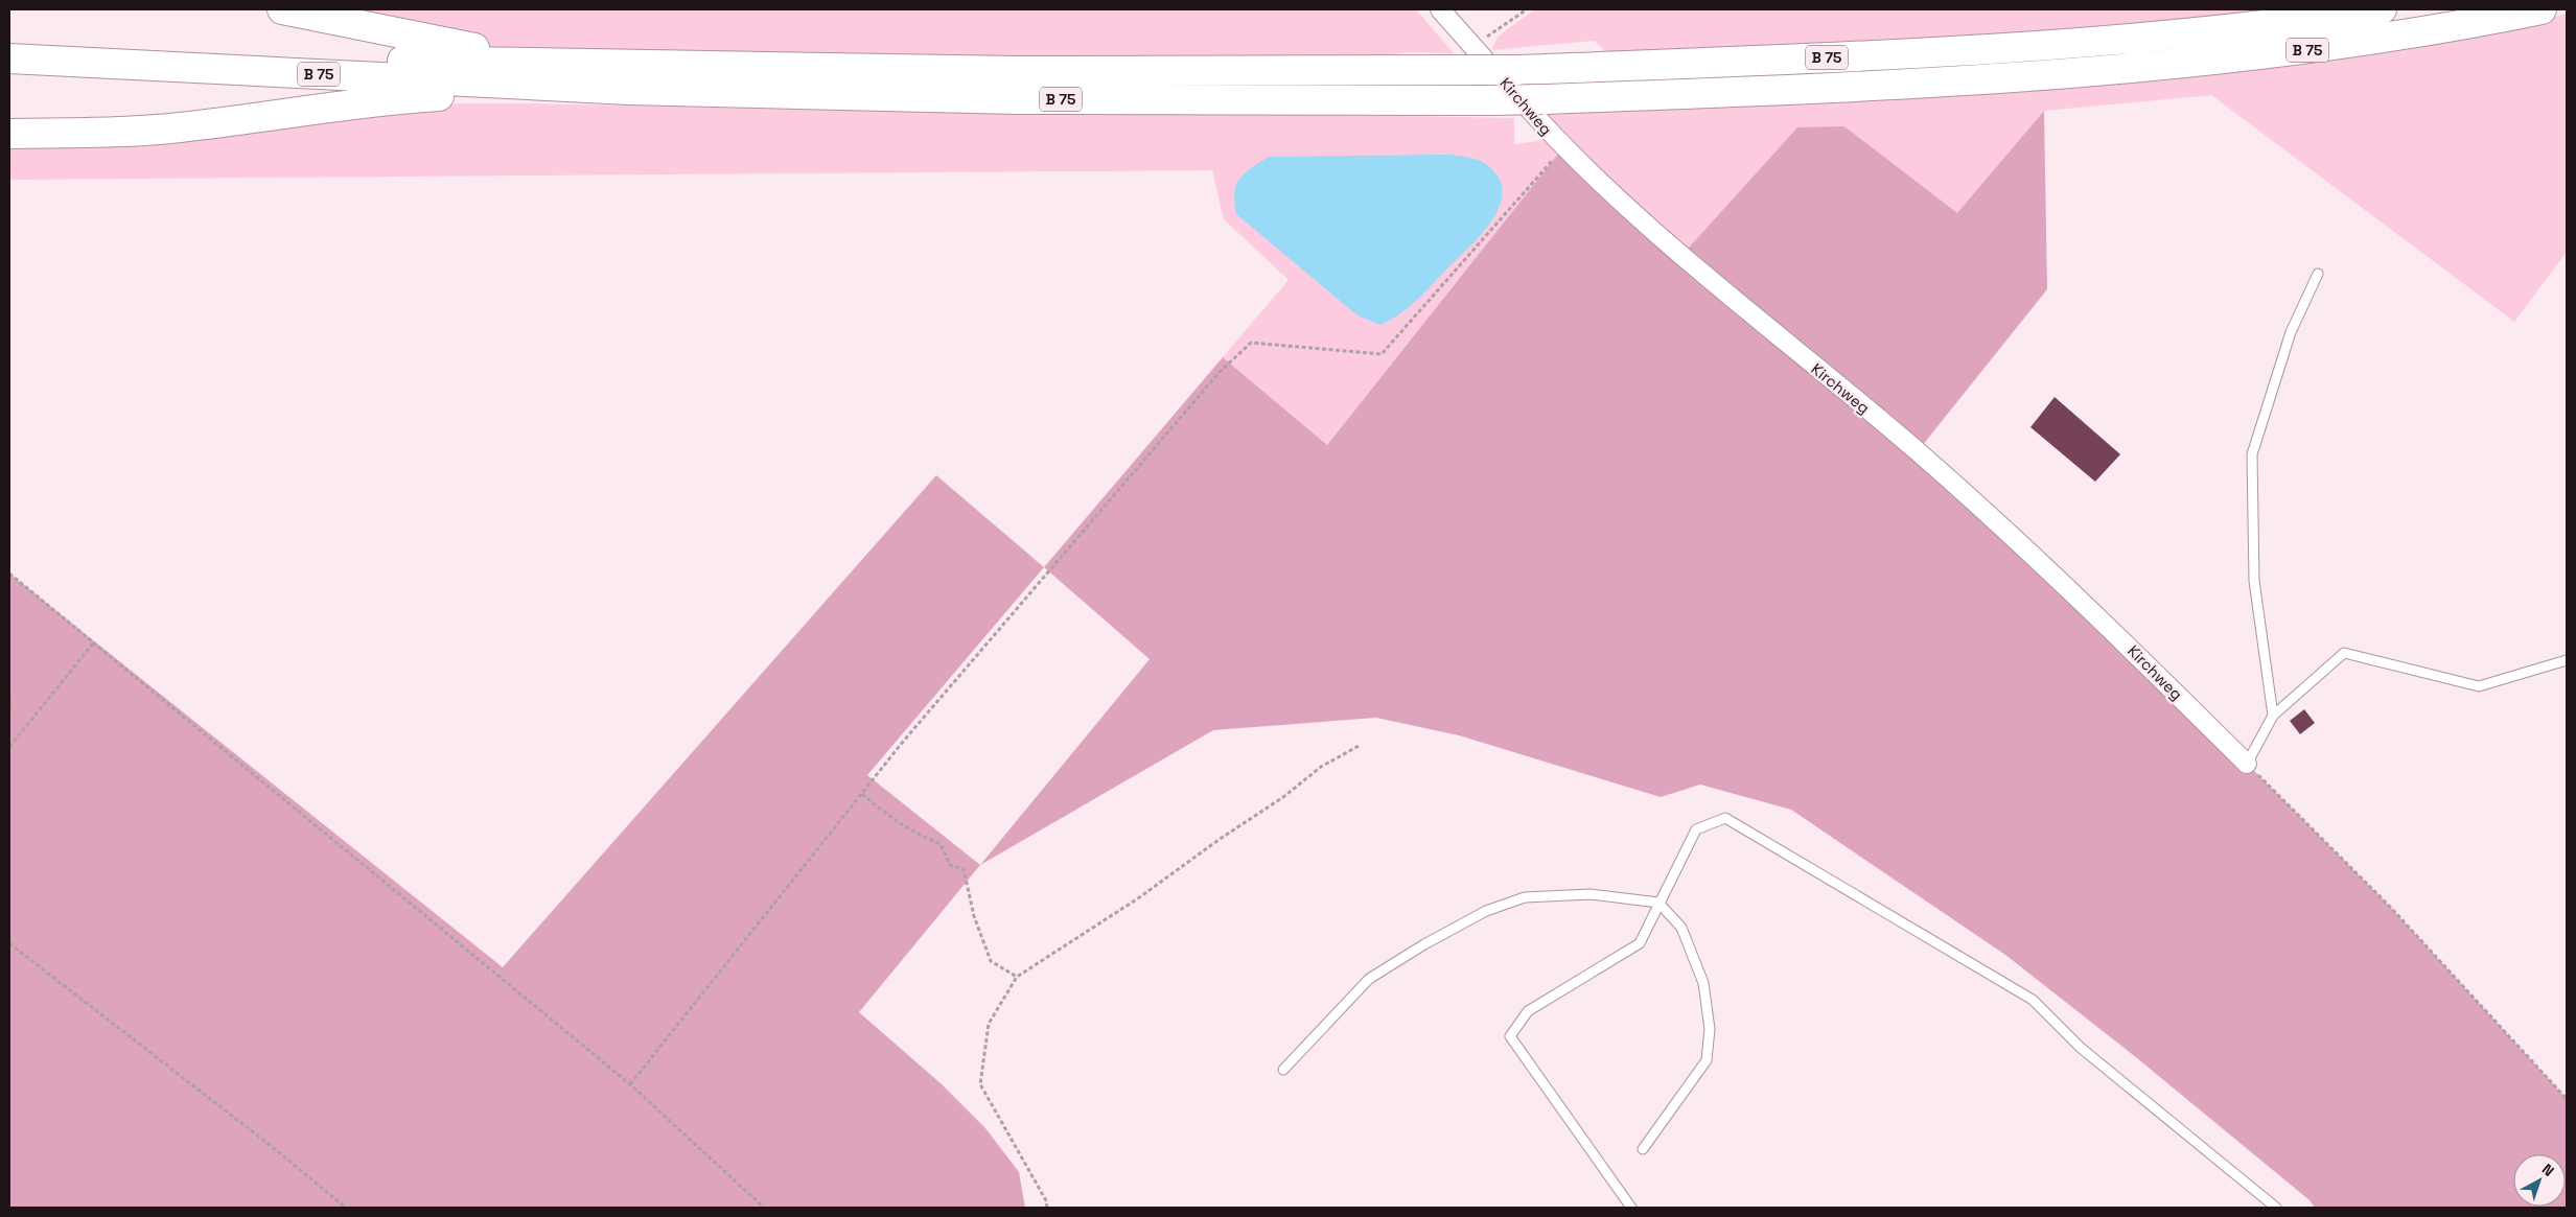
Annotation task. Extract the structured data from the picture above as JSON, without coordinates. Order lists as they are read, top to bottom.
{
  "streets": {
    "highway": ["B 75"],
    "street": ["Kirchweg"]
  },
  "crossings": [
    ["B 75", "Kirchweg"]
  ],
  "north": "top right"
}
